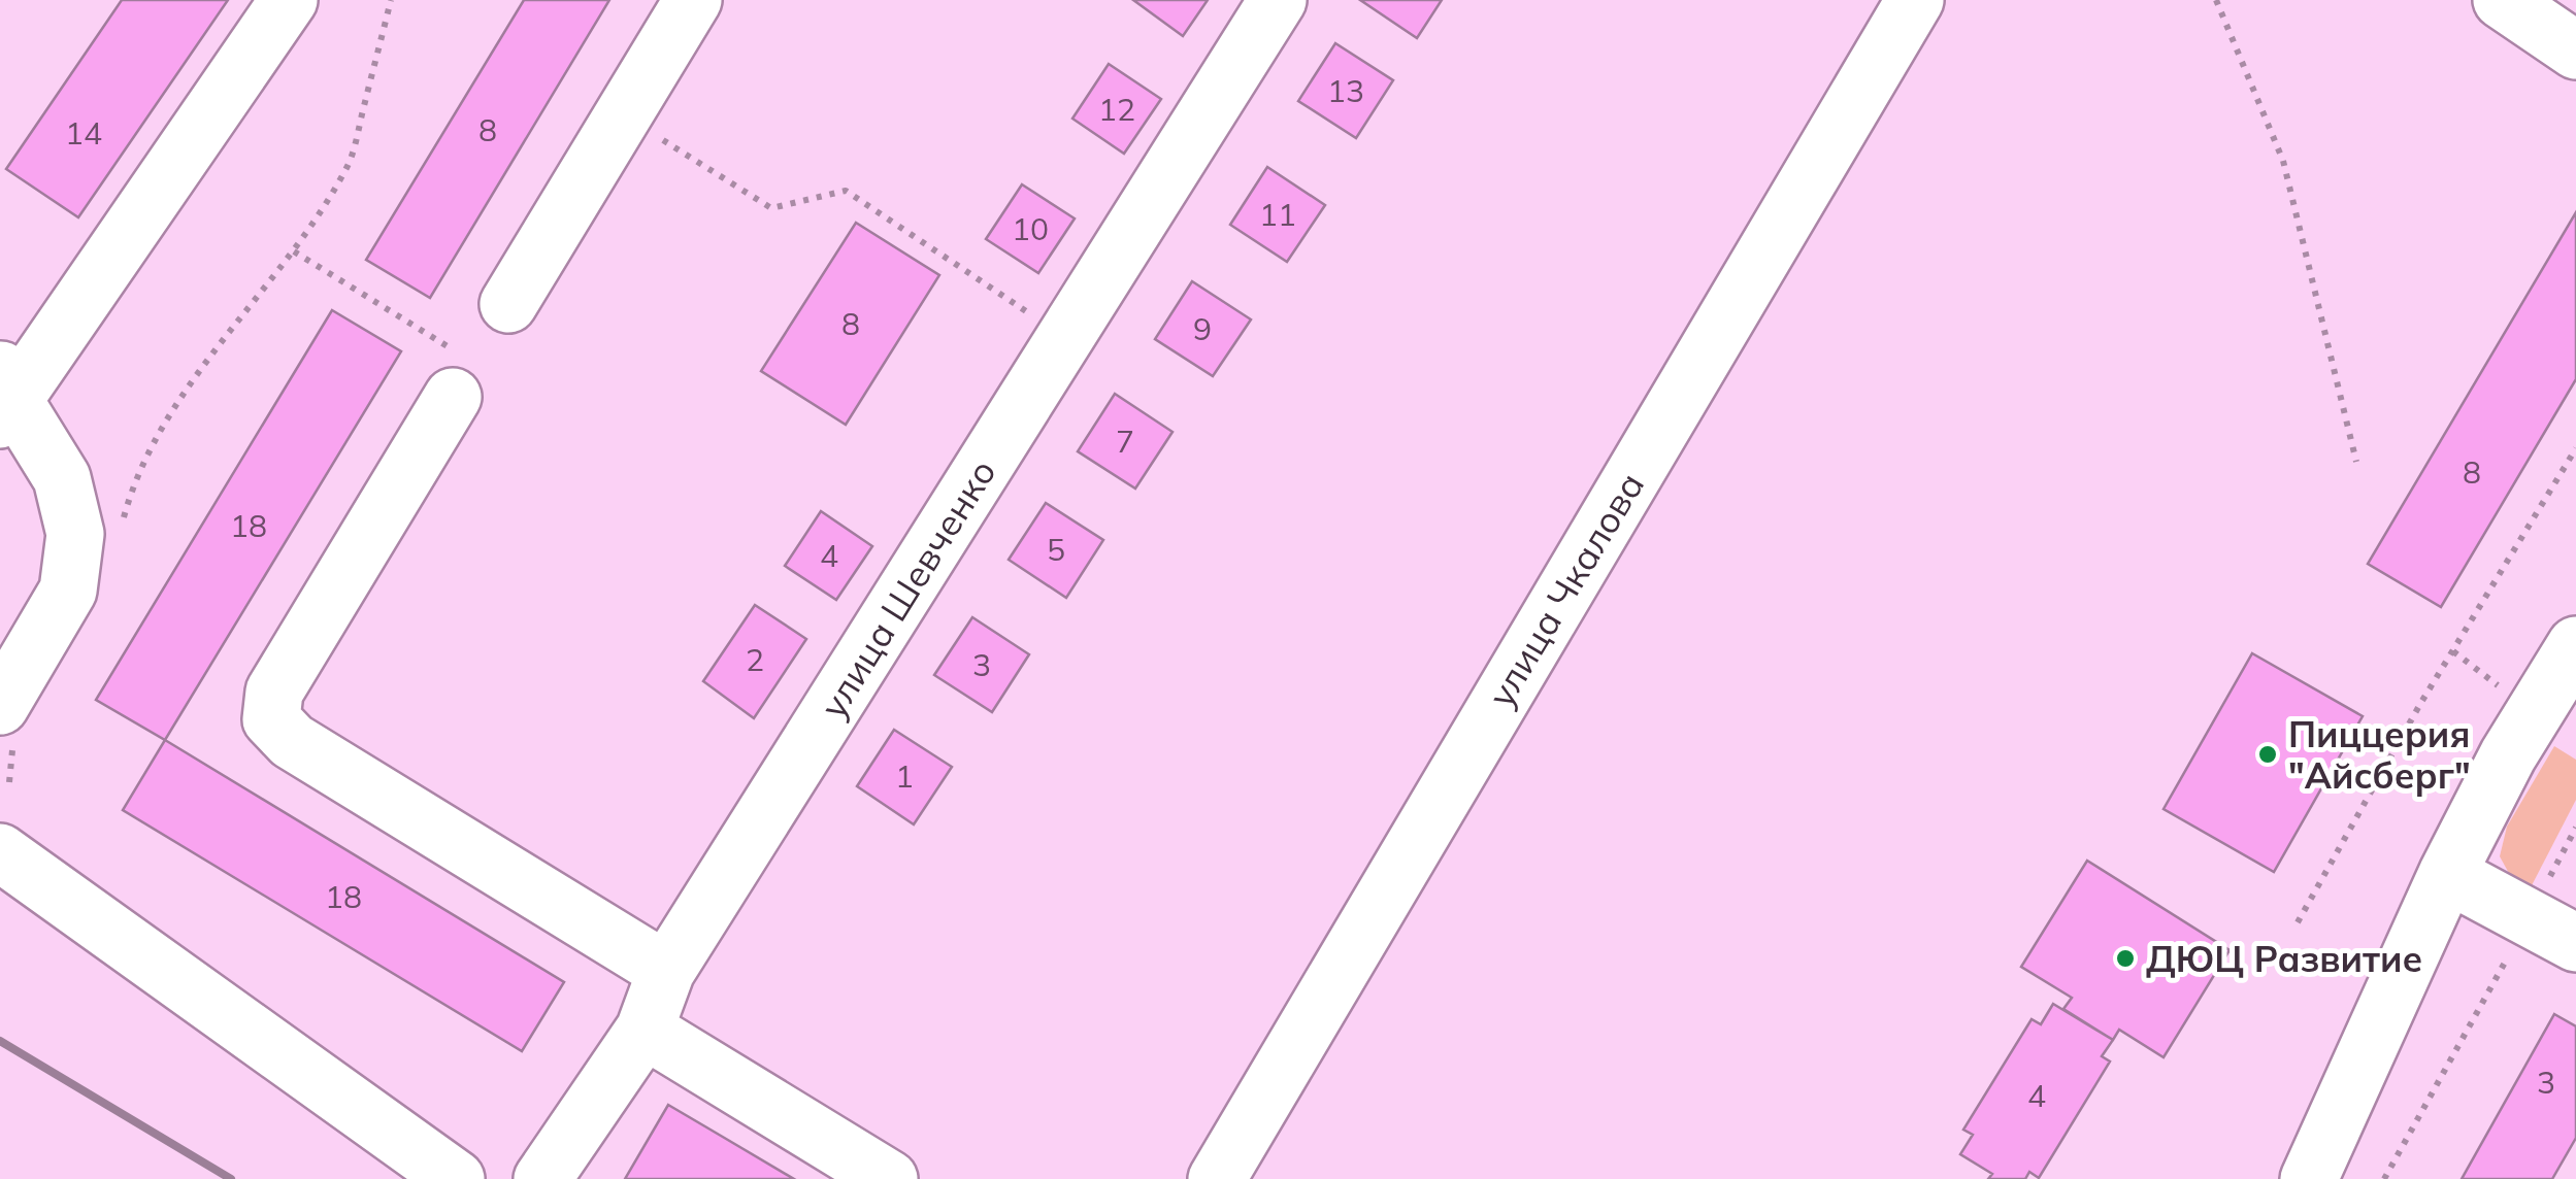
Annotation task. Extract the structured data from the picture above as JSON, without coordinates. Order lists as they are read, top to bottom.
{
  "streets": {
    "street": ["улица Шевченко", "улица Чкалова"]
  },
  "places": ["Пиццерия \"Айсберг\"", "ДЮЦ Развитие"],
  "house_numbers": [
    "13",
    "12",
    "8",
    "14",
    "11",
    "10",
    "8",
    "9",
    "7",
    "8",
    "18",
    "5",
    "4",
    "2",
    "3",
    "1",
    "18",
    "3",
    "4"
  ]
}
